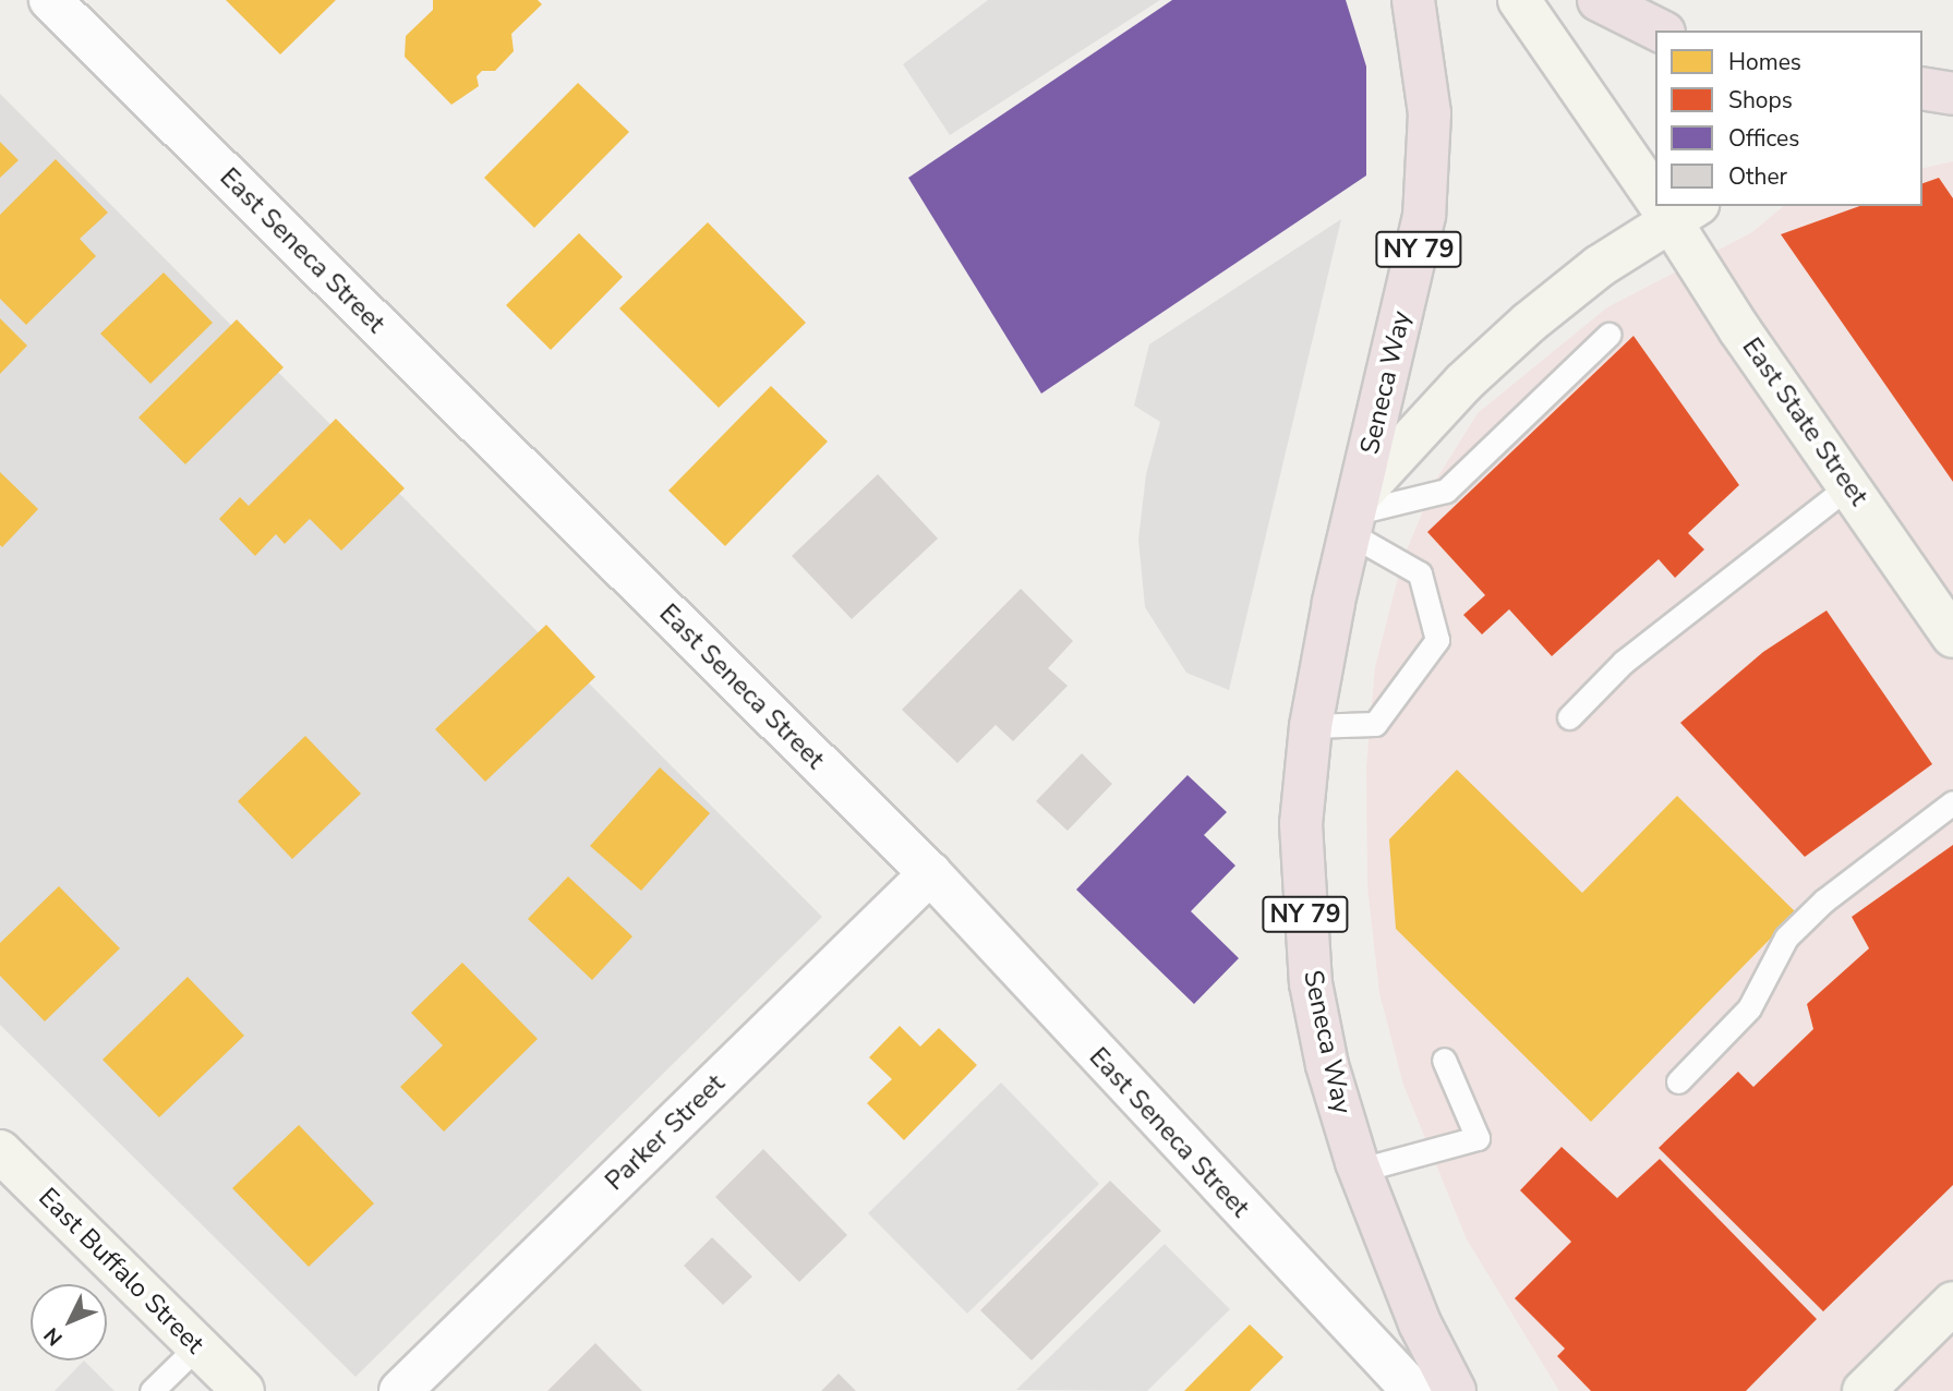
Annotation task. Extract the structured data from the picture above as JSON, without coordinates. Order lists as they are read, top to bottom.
{
  "streets": {
    "highway": ["NY 79", "Seneca Way"],
    "street": [
      "East Seneca Street",
      "East State Street",
      "Parker Street",
      "East Buffalo Street"
    ]
  },
  "crossings": [
    ["East Seneca Street", "Parker Street"],
    ["Seneca Way", "East State Street"]
  ],
  "legend": [
    "Homes",
    "Shops",
    "Offices",
    "Other"
  ],
  "north": "bottom left"
}
